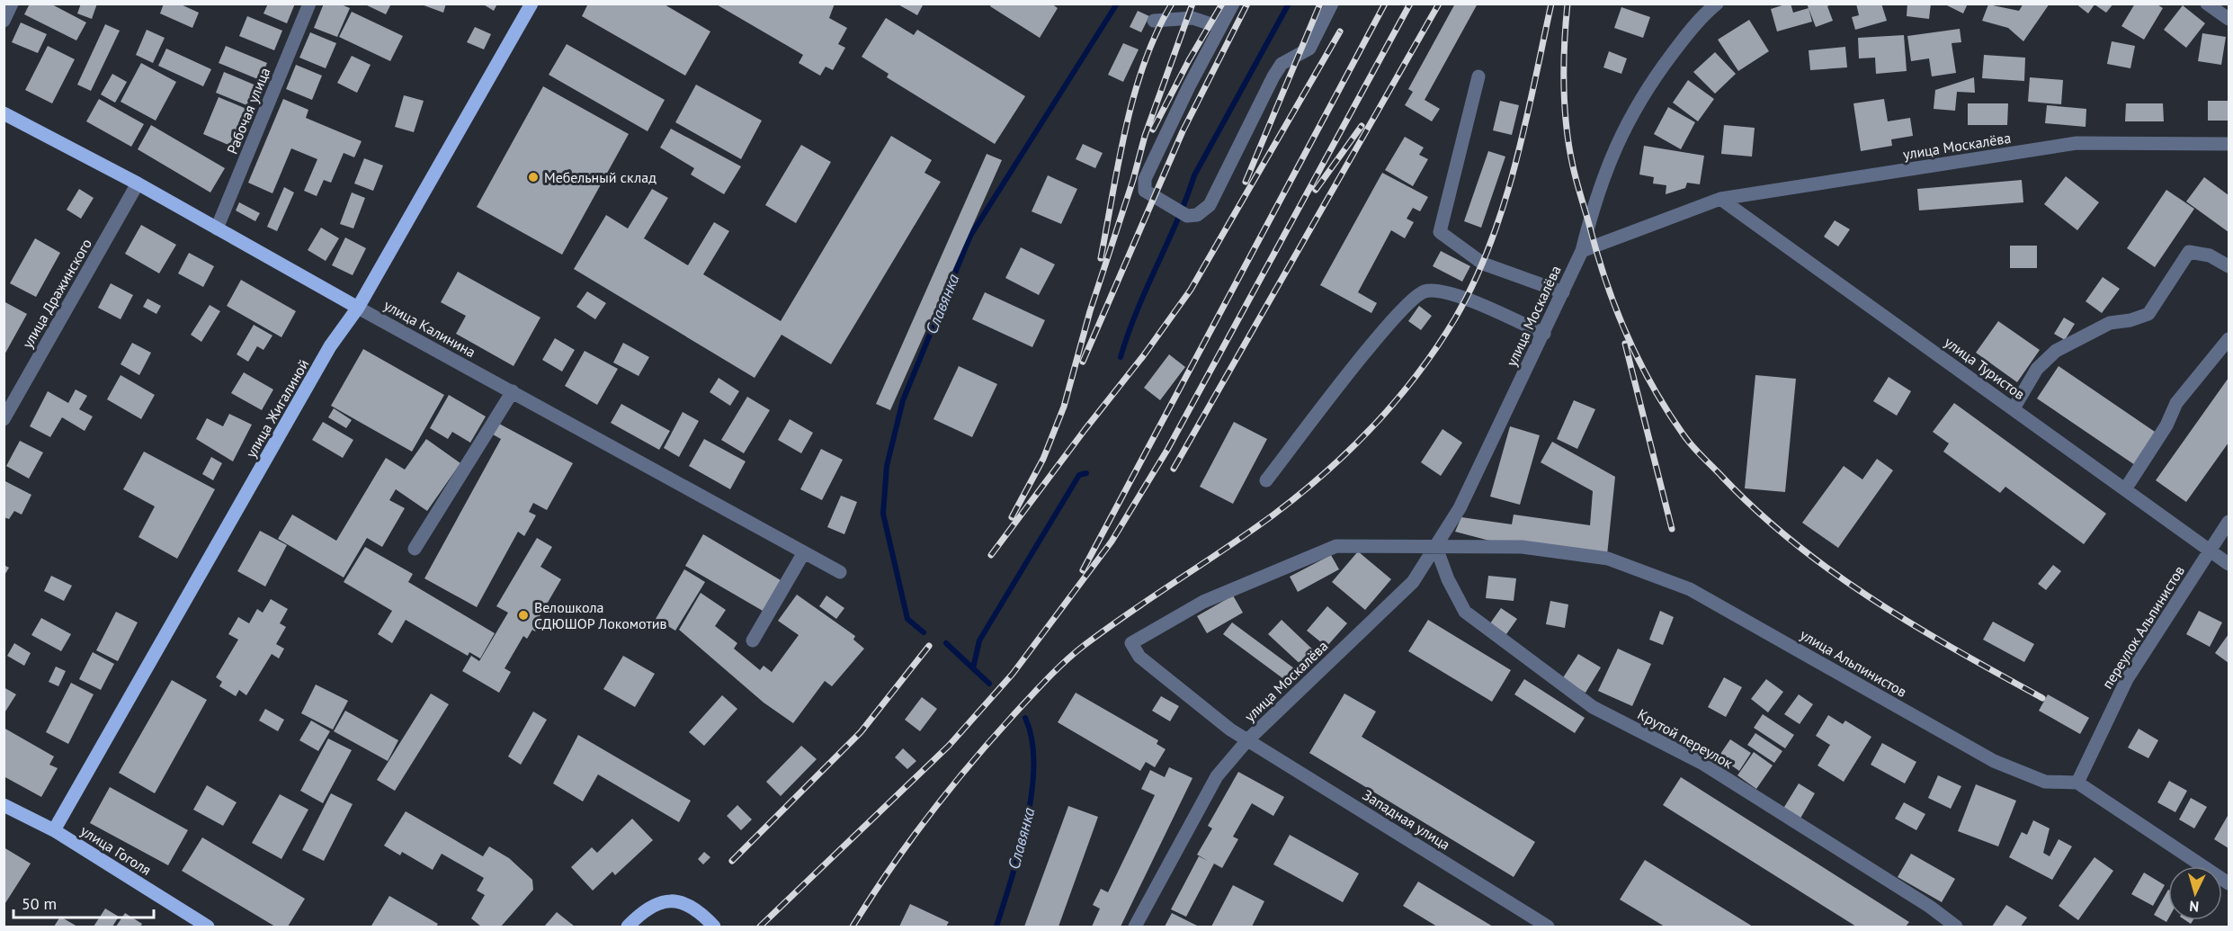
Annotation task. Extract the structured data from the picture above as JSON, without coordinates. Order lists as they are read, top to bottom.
{
  "streets": {
    "main road": ["улица Калинина", "улица Жигалиной", "улица Гоголя"],
    "street": [
      "Рабочая улица",
      "улица Москалёва",
      "улица Дражинского",
      "улица Туристов",
      "переулок Альпинистов",
      "улица Альпинистов",
      "Крутой переулок",
      "Западная улица"
    ]
  },
  "crossings": [
    ["Рабочая улица", "улица Калинина"],
    ["улица Москалёва", "улица Туристов"],
    ["улица Москалёва", "улица Альпинистов"],
    ["улица Москалёва", "Крутой переулок"],
    ["улица Москалёва", "Западная улица"],
    ["улица Дражинского", "улица Калинина"],
    ["улица Калинина", "улица Жигалиной"],
    ["улица Туристов", "переулок Альпинистов"],
    ["улица Жигалиной", "улица Гоголя"],
    ["переулок Альпинистов", "улица Альпинистов"],
    ["улица Альпинистов", "Крутой переулок"],
    ["улица Альпинистов", "Западная улица"]
  ],
  "water": ["Славянка"],
  "places": ["Мебельный склад", "Велошкола СДЮШОР Локомотив"],
  "scale_bar": "50 m",
  "north": "bottom"
}
